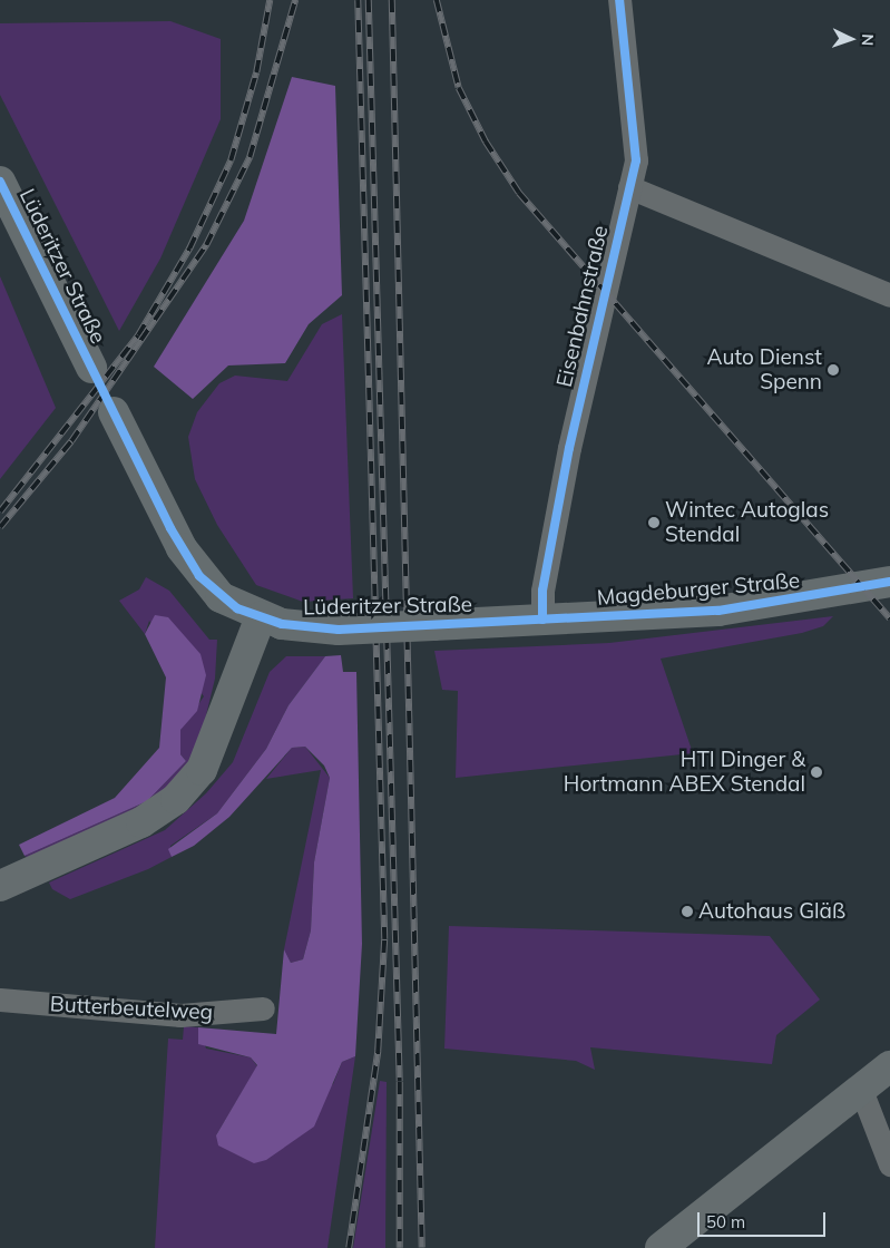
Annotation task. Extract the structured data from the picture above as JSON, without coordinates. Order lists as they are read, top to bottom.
{
  "streets": {
    "main road": ["Lüderitzer Straße", "Magdeburger Straße"],
    "street": ["Eisenbahnstraße", "Butterbeutelweg"]
  },
  "crossings": [
    ["Lüderitzer Straße", "Eisenbahnstraße"],
    ["Lüderitzer Straße", "Magdeburger Straße"],
    ["Eisenbahnstraße", "Magdeburger Straße"]
  ],
  "places": [
    "Auto Dienst Spenn",
    "Wintec Autoglas Stendal",
    "HTI Dinger & Hortmann ABEX Stendal",
    "Autohaus Gläß"
  ],
  "scale_bar": "50 m",
  "north": "right"
}
